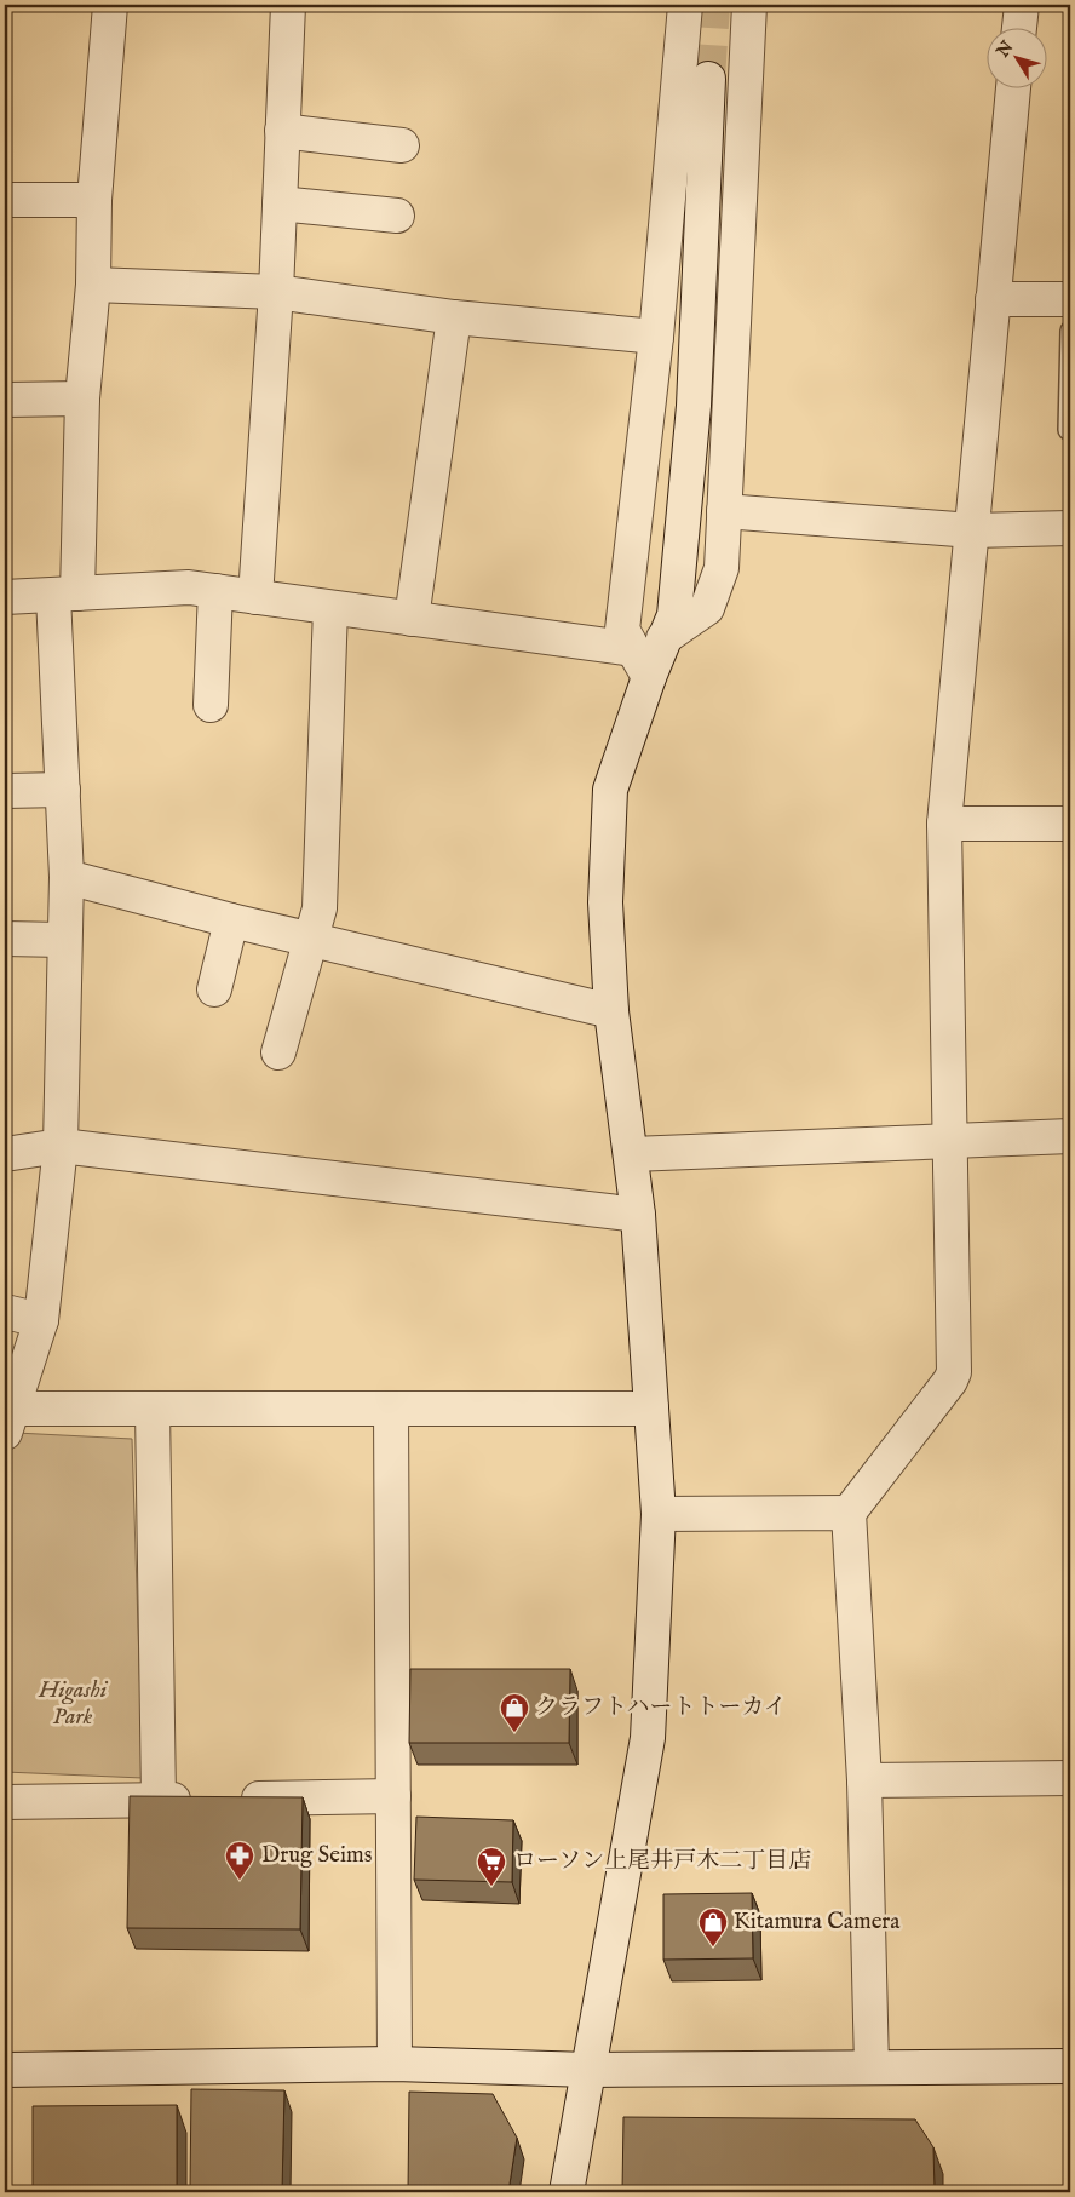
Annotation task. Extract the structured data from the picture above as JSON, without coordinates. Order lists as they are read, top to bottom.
{
  "parks": ["Higashi Park"],
  "places": {
    "shop": ["クラフトハートトーカイ", "Kitamura Camera"],
    "pharmacy": ["Drug Seims"],
    "supermarket": ["ローソン上尾井戸木二丁目店"]
  },
  "north": "top left"
}
